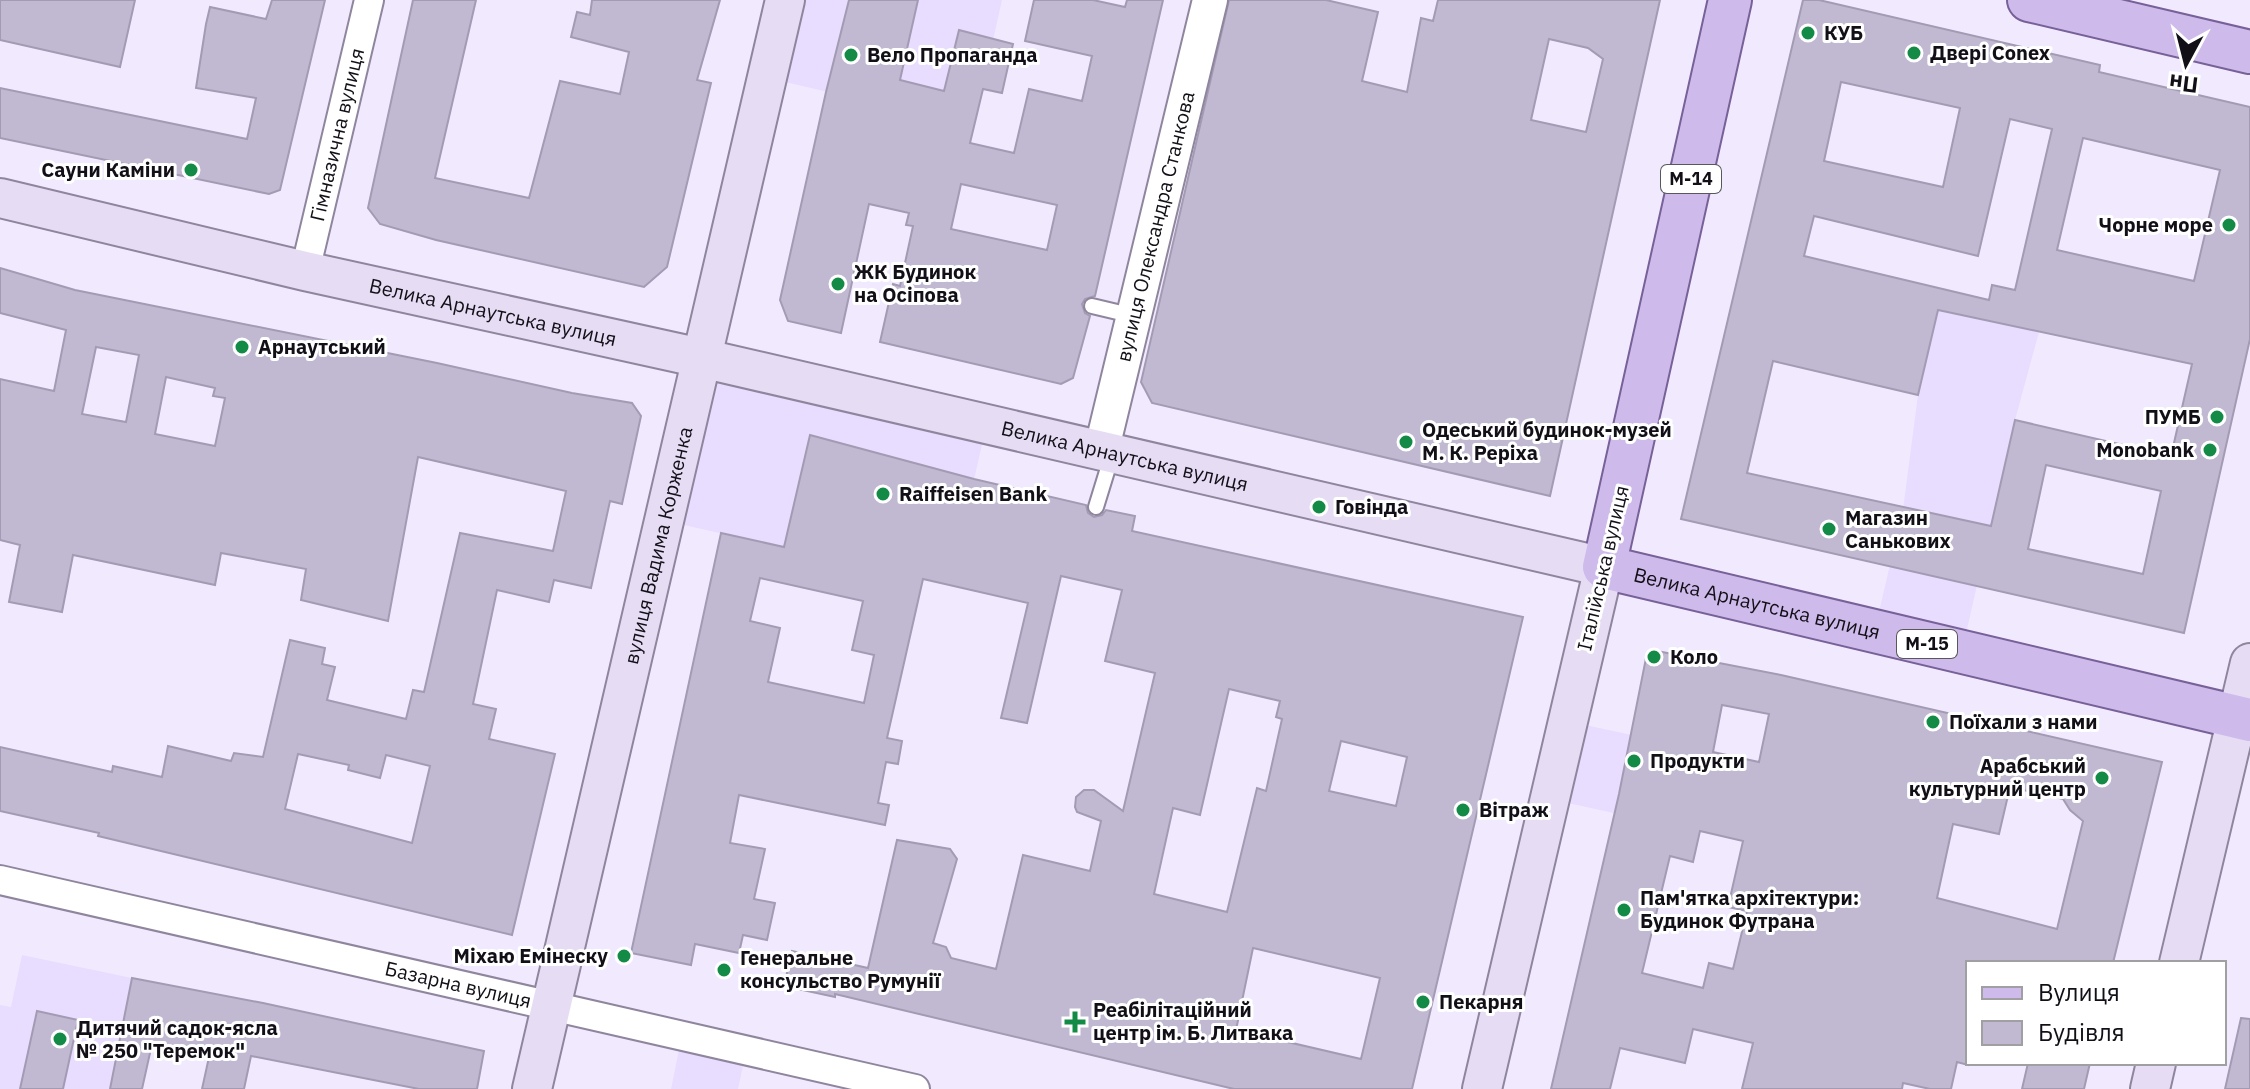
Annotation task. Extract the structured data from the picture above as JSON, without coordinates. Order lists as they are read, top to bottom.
{
  "streets": {
    "main road": [
      "М-14",
      "Велика Арнаутська вулиця",
      "вулиця Вадима Корженка",
      "Італійська вулиця",
      "М-15"
    ],
    "street": ["Гімназична вулиця", "вулиця Олександра Станкова", "Базарна вулиця"]
  },
  "crossings": [
    ["Гімназична вулиця", "Велика Арнаутська вулиця"],
    ["вулиця Олександра Станкова", "Велика Арнаутська вулиця"],
    ["Велика Арнаутська вулиця", "вулиця Вадима Корженка"],
    ["Велика Арнаутська вулиця", "Італійська вулиця"],
    ["вулиця Вадима Корженка", "Базарна вулиця"]
  ],
  "places": {
    "other": [
      "КУБ",
      "Двері Conex",
      "Вело Пропаганда",
      "Сауни Каміни",
      "Чорне море",
      "ЖК Будинок на Осіпова",
      "Арнаутський",
      "ПУМБ",
      "Одеський будинок-музей М. К. Реріха",
      "Monobank",
      "Raiffeisen Bank",
      "Говінда",
      "Магазин Санькових",
      "Коло",
      "Поїхали з нами",
      "Продукти",
      "Арабський культурний центр",
      "Вітраж",
      "Пам'ятка архітектури: Будинок Футрана",
      "Міхаю Емінеску",
      "Генеральне консульство Румунії",
      "Пекарня",
      "Дитячий садок-ясла № 250 \"Теремок\""
    ],
    "health": ["Реабілітаційний центр ім. Б. Литвака"]
  },
  "legend": ["Вулиця", "Будівля"],
  "north": "bottom"
}
